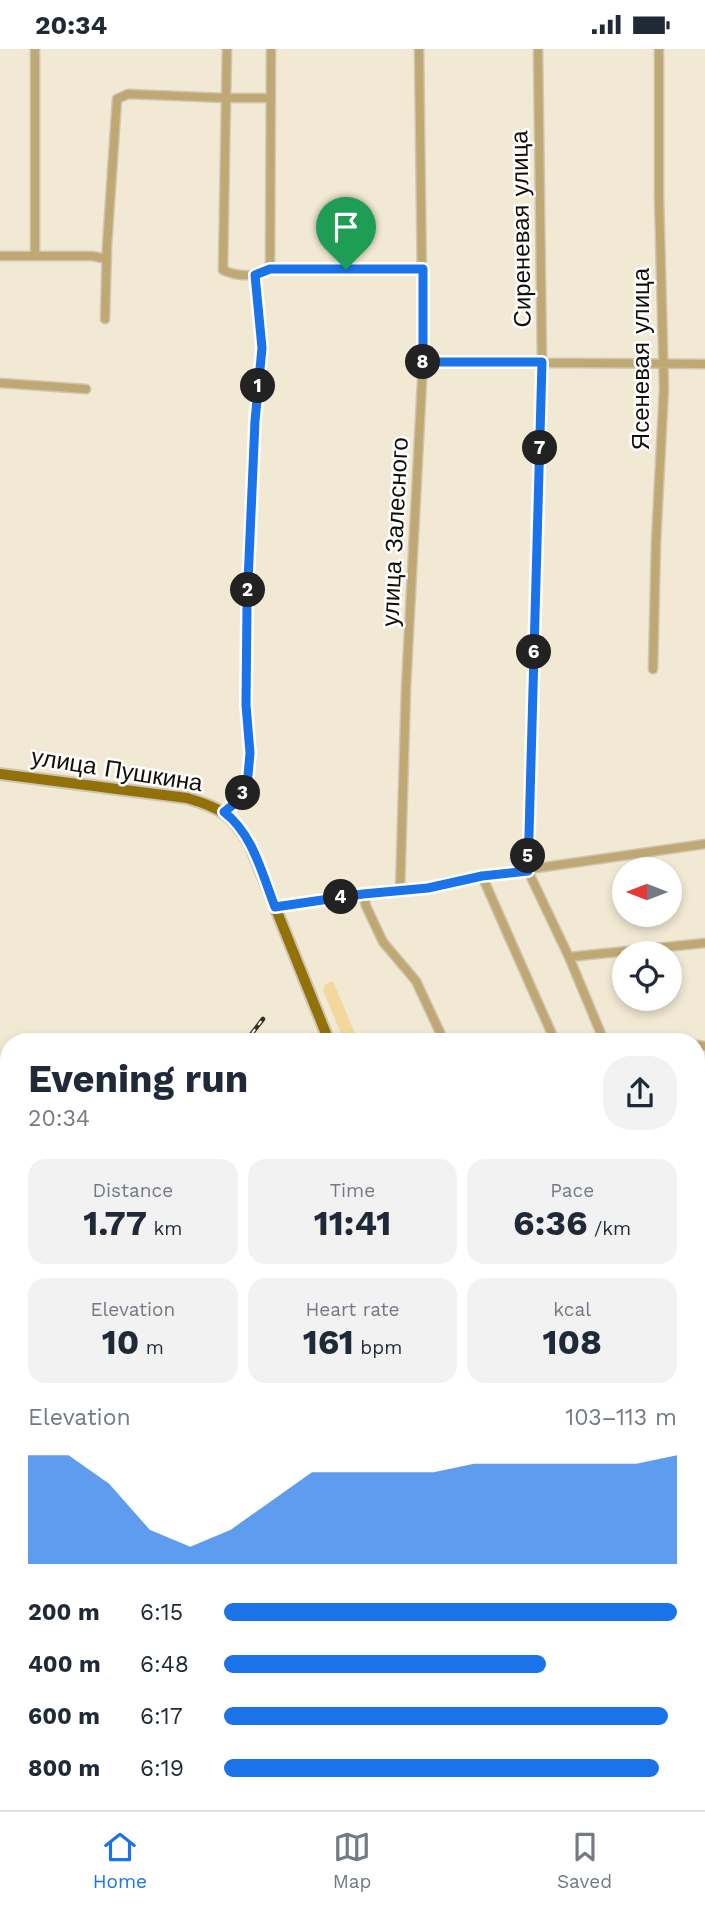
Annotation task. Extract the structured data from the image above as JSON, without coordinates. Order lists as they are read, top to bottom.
{
  "streets": {
    "main road": ["улица Пушкина"],
    "street": ["Сиреневая улица", "Ясеневая улица", "улица Залесного"]
  },
  "north": "left",
  "page": {
    "status": "20:34",
    "pins": [
      "8",
      "1",
      "7",
      "2",
      "6",
      "3",
      "5",
      "4"
    ],
    "heading": ["Evening run", "20:34"],
    "stats": [
      ["Distance", "1.77 km"],
      ["Time", "11:41"],
      ["Pace", "6:36 /km"],
      ["Elevation", "10 m"],
      ["Heart rate", "161 bpm"],
      ["kcal", "108"]
    ],
    "chart": ["Elevation", "103–113 m"],
    "list": [
      {
        "name": "200 m",
        "note": "6:15"
      },
      {
        "name": "400 m",
        "note": "6:48"
      },
      {
        "name": "600 m",
        "note": "6:17"
      },
      {
        "name": "800 m",
        "note": "6:19"
      }
    ],
    "tabs": ["Home", "Map", "Saved"]
  }
}
